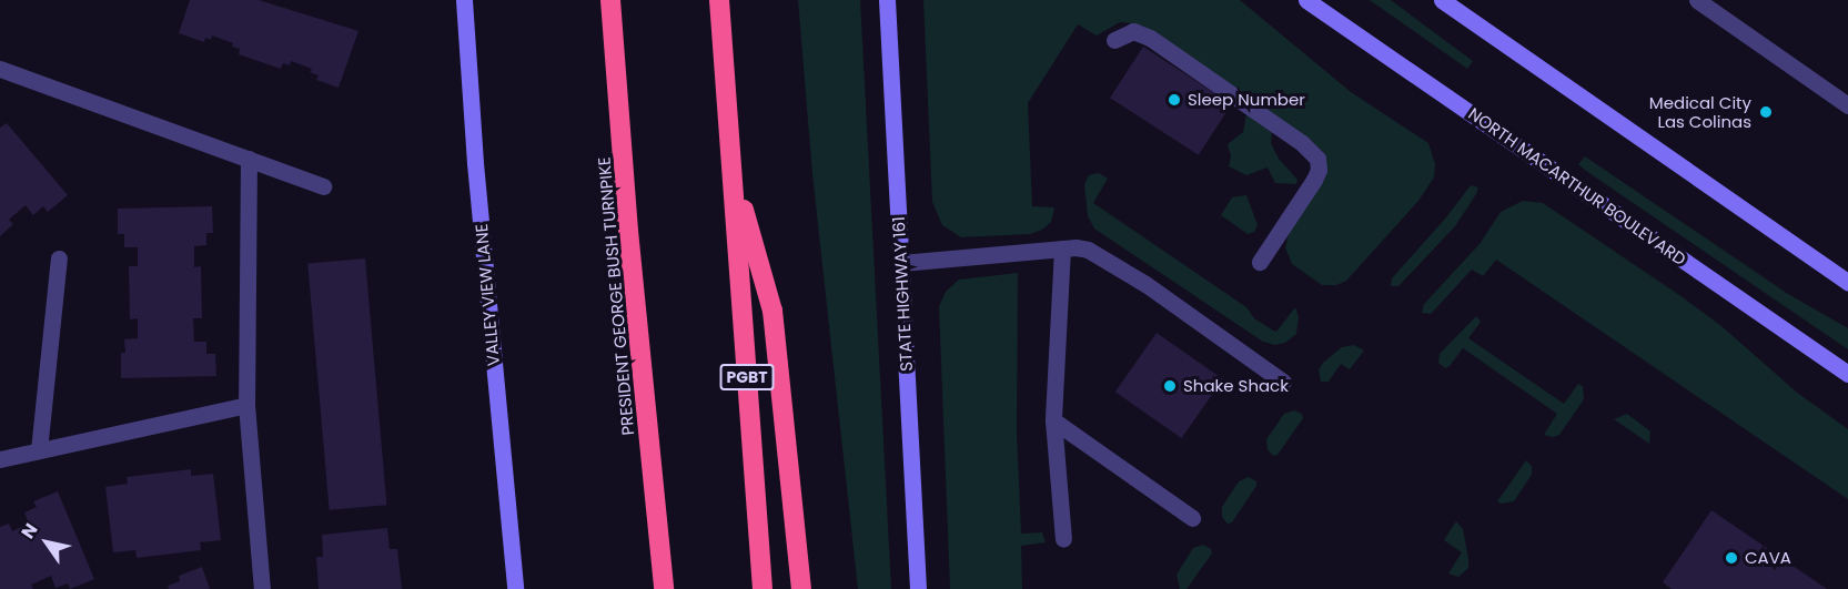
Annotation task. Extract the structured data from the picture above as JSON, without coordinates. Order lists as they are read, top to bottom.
{
  "streets": {
    "highway": ["PRESIDENT GEORGE BUSH TURNPIKE", "PGBT"],
    "main road": ["NORTH MACARTHUR BOULEVARD", "STATE HIGHWAY 161", "VALLEY VIEW LANE"]
  },
  "places": [
    "Sleep Number",
    "Medical City Las Colinas",
    "Shake Shack",
    "CAVA"
  ],
  "north": "top left"
}
